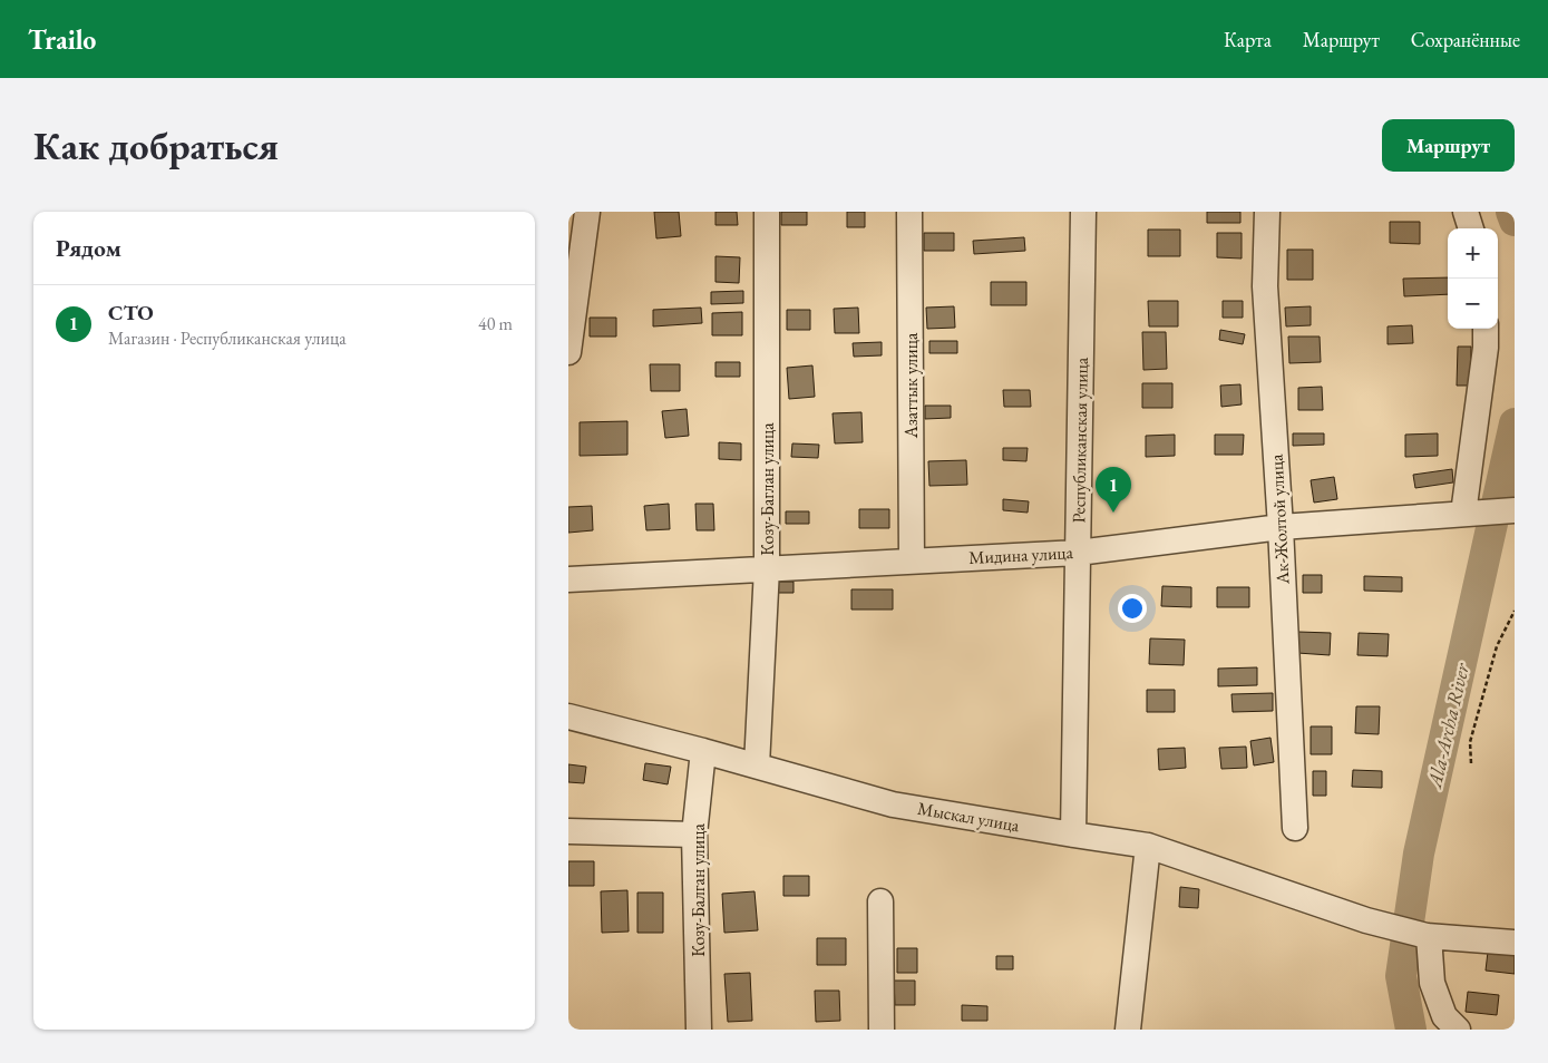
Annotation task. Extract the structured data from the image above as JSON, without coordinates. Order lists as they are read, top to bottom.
{
  "streets": {
    "street": [
      "Азаттык улица",
      "Республиканская улица",
      "Козу-Баглан улица",
      "Ак-Жолтой улица",
      "Мидина улица",
      "Мыскал улица",
      "Козу-Балган улица"
    ]
  },
  "crossings": [
    ["Азаттык улица", "Мидина улица"],
    ["Республиканская улица", "Мидина улица"],
    ["Республиканская улица", "Мыскал улица"],
    ["Козу-Баглан улица", "Мидина улица"],
    ["Козу-Баглан улица", "Мыскал улица"],
    ["Ак-Жолтой улица", "Мидина улица"],
    ["Мыскал улица", "Козу-Балган улица"]
  ],
  "water": ["Ala-Archa River"],
  "page": {
    "header": "Trailo",
    "nav": ["Карта", "Маршрут", "Сохранённые"],
    "buttons": "Маршрут",
    "title": "Как добраться",
    "heading": "Рядом",
    "map_buttons": ["+", "−"],
    "list": [
      {
        "mark": "1",
        "name": "СТО",
        "note": "Магазин · Республиканская улица",
        "value": "40 m"
      }
    ],
    "pins": "1"
  }
}
